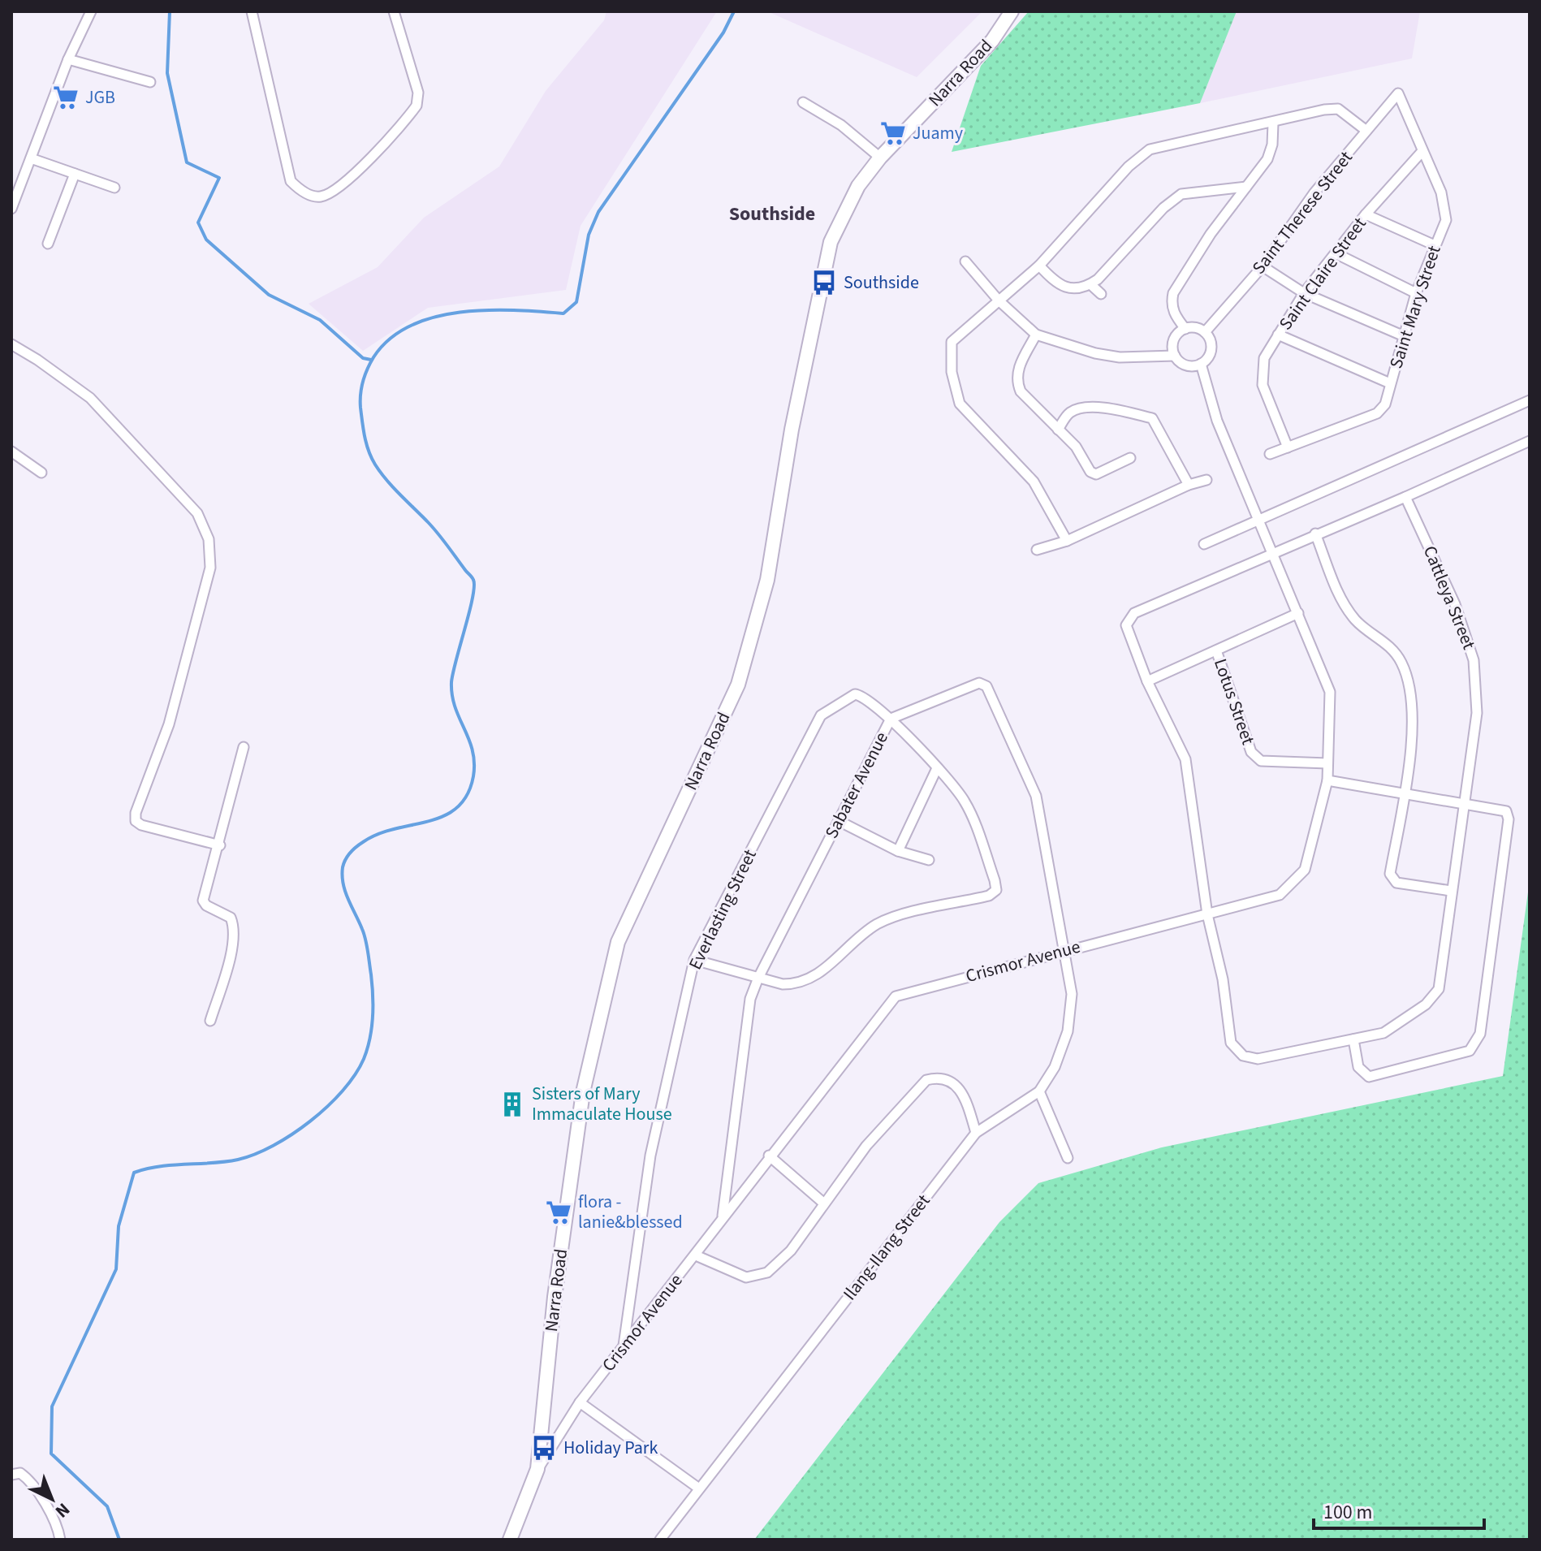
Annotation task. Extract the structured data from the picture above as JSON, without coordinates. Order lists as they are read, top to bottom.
{
  "streets": {
    "street": [
      "Narra Road",
      "Saint Therese Street",
      "Saint Claire Street",
      "Saint Mary Street",
      "Cattleya Street",
      "Lotus Street",
      "Sabater Avenue",
      "Everlasting Street",
      "Crismor Avenue",
      "Ilang-Ilang Street"
    ]
  },
  "crossings": [
    ["Narra Road", "Crismor Avenue"],
    ["Saint Therese Street", "Saint Mary Street"],
    ["Saint Therese Street", "Crismor Avenue"],
    ["Saint Claire Street", "Saint Mary Street"],
    ["Cattleya Street", "Crismor Avenue"],
    ["Lotus Street", "Crismor Avenue"],
    ["Sabater Avenue", "Everlasting Street"],
    ["Sabater Avenue", "Crismor Avenue"],
    ["Sabater Avenue", "Ilang-Ilang Street"],
    ["Everlasting Street", "Crismor Avenue"],
    ["Crismor Avenue", "Ilang-Ilang Street"]
  ],
  "districts": ["Southside"],
  "places": {
    "supermarket": ["JGB", "Juamy", "flora - lanie&blessed"],
    "bus stop": ["Southside", "Holiday Park"],
    "building": ["Sisters of Mary Immaculate House"]
  },
  "scale_bar": "100 m",
  "north": "bottom right"
}
